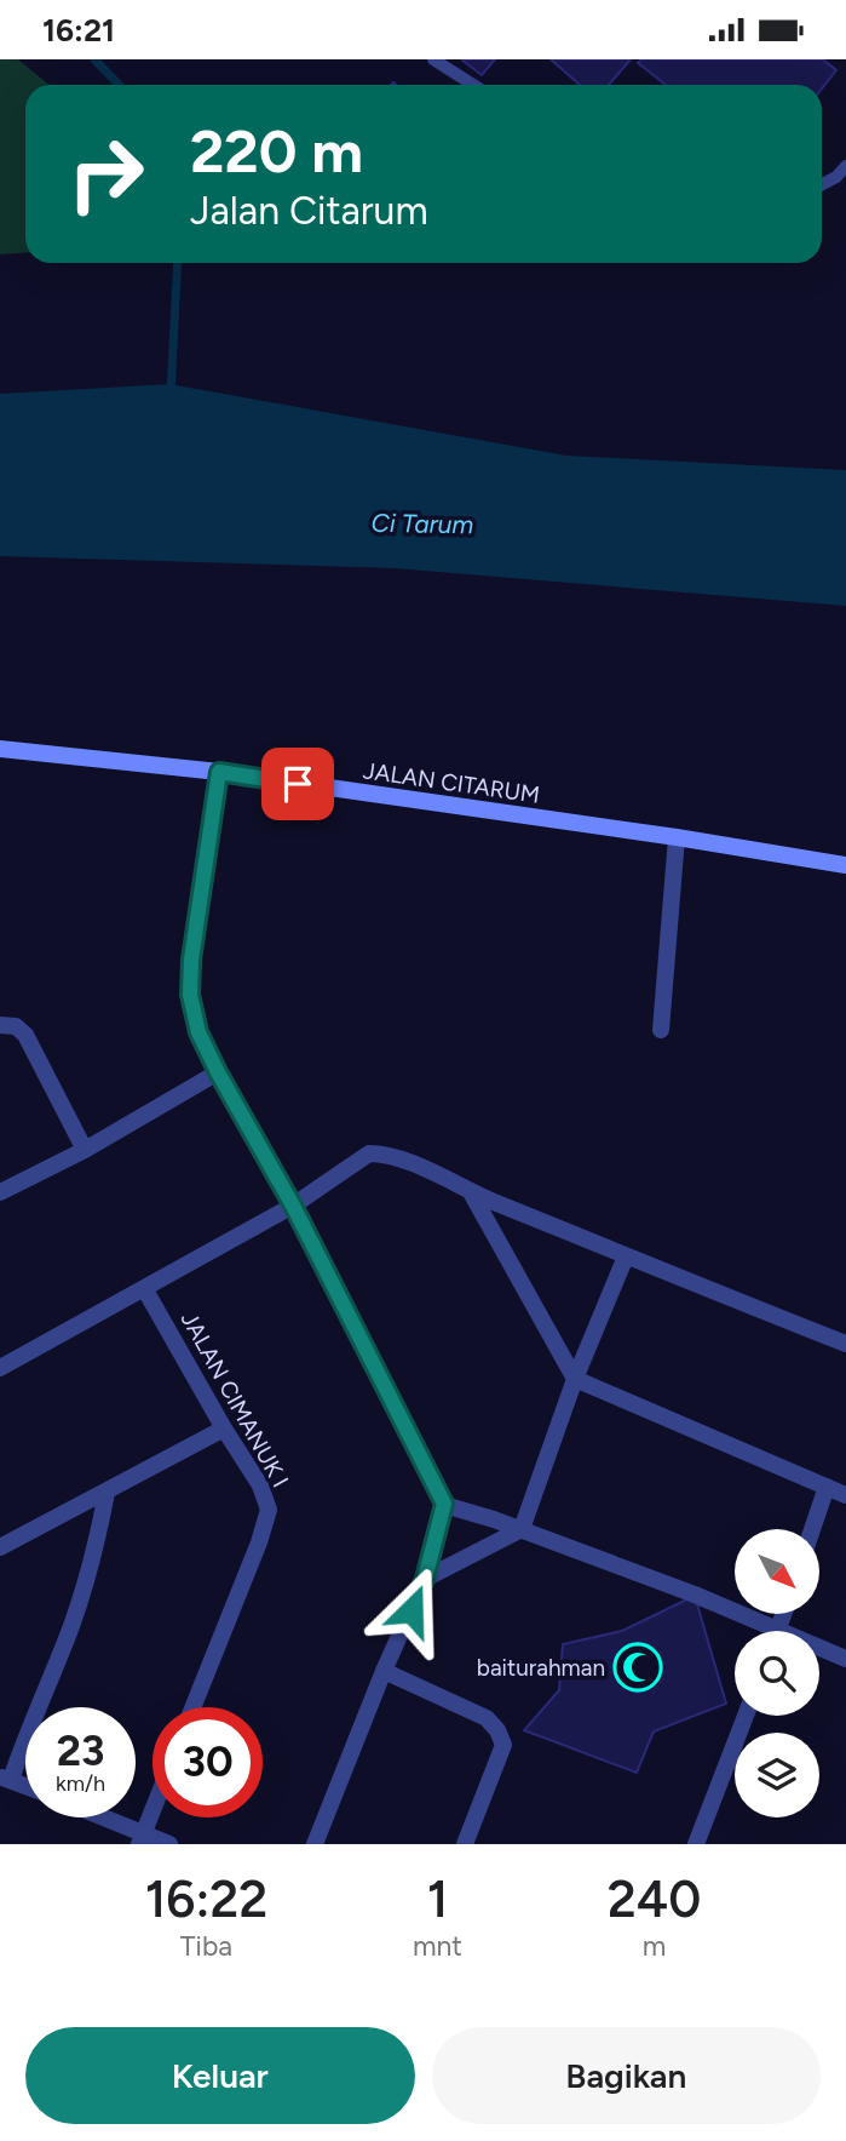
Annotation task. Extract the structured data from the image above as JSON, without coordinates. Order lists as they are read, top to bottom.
{
  "streets": {
    "street": ["JALAN CITARUM", "JALAN CIMANUK I"]
  },
  "water": ["Ci Tarum"],
  "places": {
    "mosque": ["baiturahman"]
  },
  "north": "bottom right",
  "page": {
    "status": "16:21",
    "turn": ["220 m", "Jalan Citarum"],
    "speed": "23 km/h",
    "limit": "30",
    "eta": [
      "16:22",
      "Tiba",
      "1",
      "mnt",
      "240",
      "m"
    ],
    "buttons": ["Keluar", "Bagikan"]
  }
}
